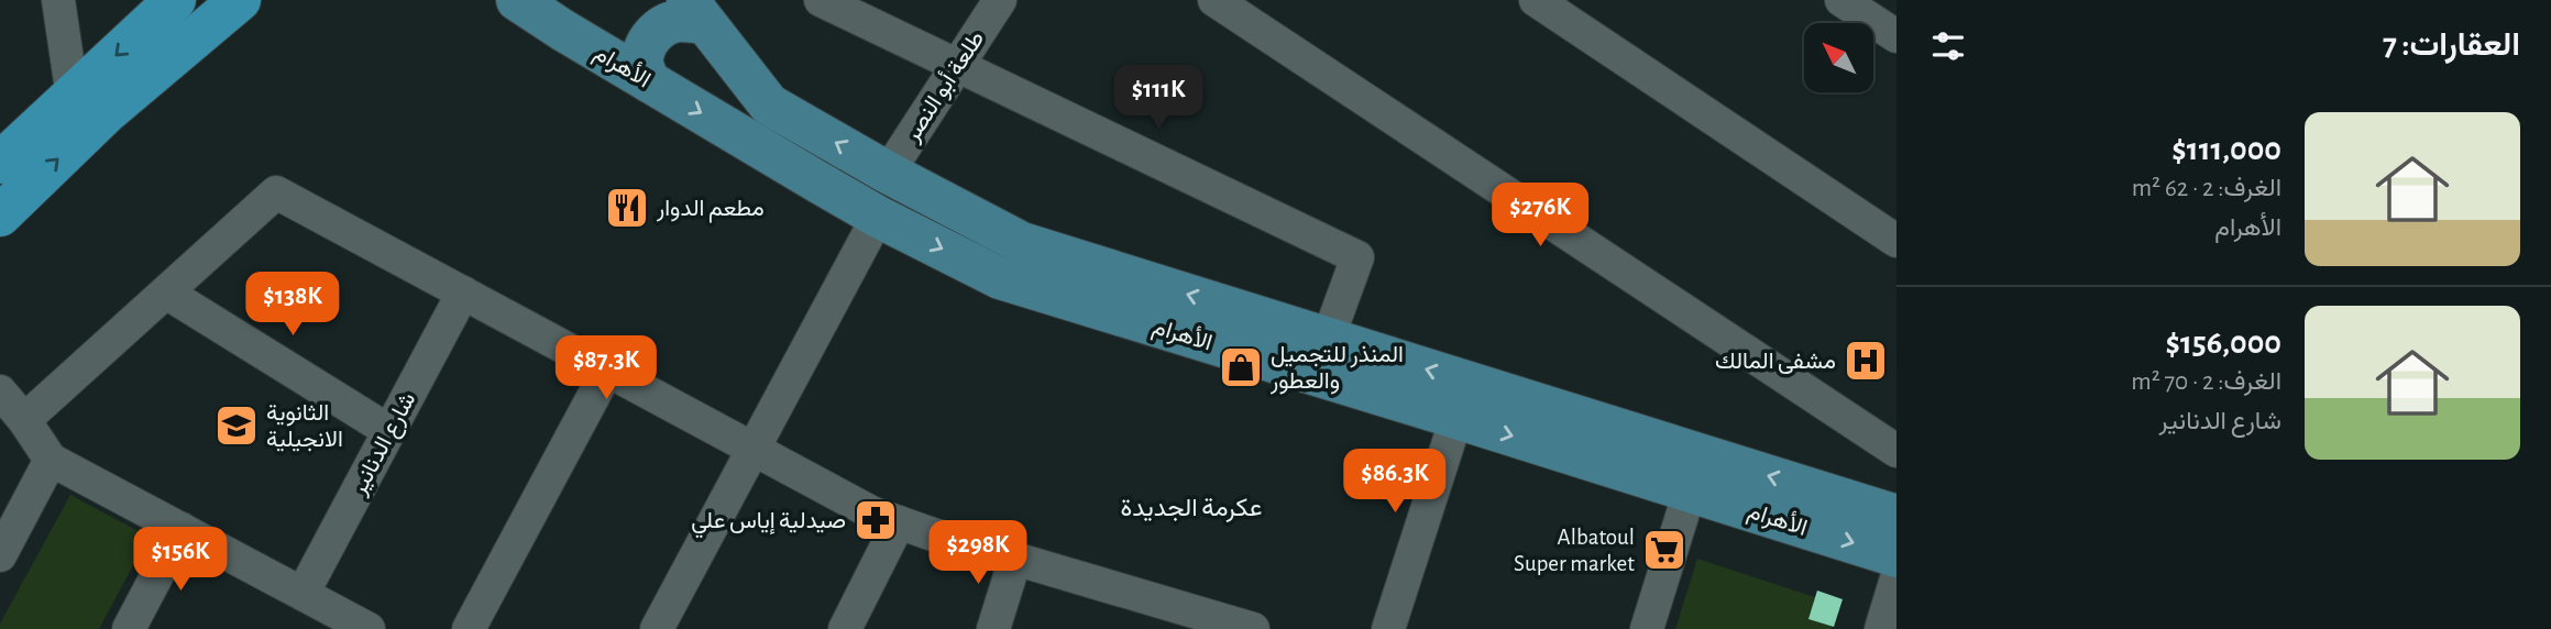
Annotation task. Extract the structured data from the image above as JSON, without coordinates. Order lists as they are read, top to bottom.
{
  "streets": {
    "main road": ["الأهرام"],
    "street": ["طلعة أبو النصر", "شارع الدنانير"]
  },
  "crossings": [
    ["الأهرام", "طلعة أبو النصر"]
  ],
  "districts": ["عكرمة الجديدة"],
  "places": {
    "restaurant": ["مطعم الدوار"],
    "hospital": ["مشفى المالك"],
    "shop": ["المنذر للتجميل والعطور"],
    "school or university": ["الثانوية الانجيلية"],
    "pharmacy": ["صيدلية إياس علي"],
    "supermarket": ["Albatoul Super market"]
  },
  "north": "top left",
  "page": {
    "heading": "العقارات: 7",
    "price": [
      "$111K",
      "$276K",
      "$138K",
      "$87.3K",
      "$86.3K",
      "$298K",
      "$156K"
    ],
    "list": [
      {
        "name": "$111,000",
        "note": "الغرف: 2 · 62 m² · الأهرام"
      },
      {
        "name": "$156,000",
        "note": "الغرف: 2 · 70 m² · شارع الدنانير"
      }
    ]
  }
}
